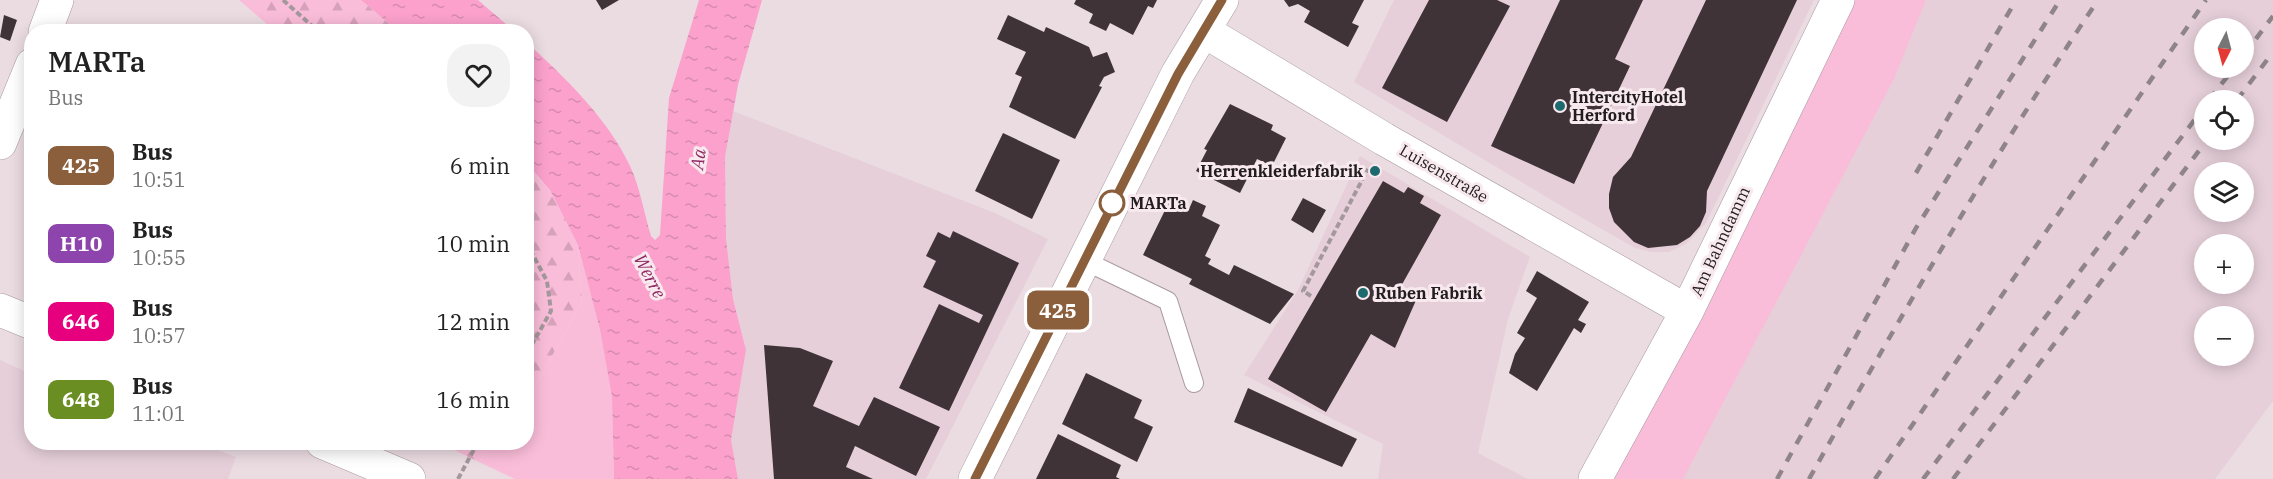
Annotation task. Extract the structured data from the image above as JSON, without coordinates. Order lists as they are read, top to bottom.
{
  "streets": {
    "street": ["Luisenstraße", "Am Bahndamm"]
  },
  "crossings": [
    ["Luisenstraße", "Am Bahndamm"]
  ],
  "water": ["Aa", "Werre"],
  "places": [
    "IntercityHotel Herford",
    "Herrenkleiderfabrik",
    "MARTa",
    "Ruben Fabrik"
  ],
  "lines": ["bus line 425"],
  "north": "bottom",
  "page": {
    "on_map": "425",
    "map_buttons": ["+", "−"],
    "heading": ["MARTa", "Bus"],
    "list": [
      {
        "mark": "425",
        "name": "Bus",
        "note": "10:51",
        "value": "6 min"
      },
      {
        "mark": "H10",
        "name": "Bus",
        "note": "10:55",
        "value": "10 min"
      },
      {
        "mark": "646",
        "name": "Bus",
        "note": "10:57",
        "value": "12 min"
      },
      {
        "mark": "648",
        "name": "Bus",
        "note": "11:01",
        "value": "16 min"
      }
    ]
  }
}
